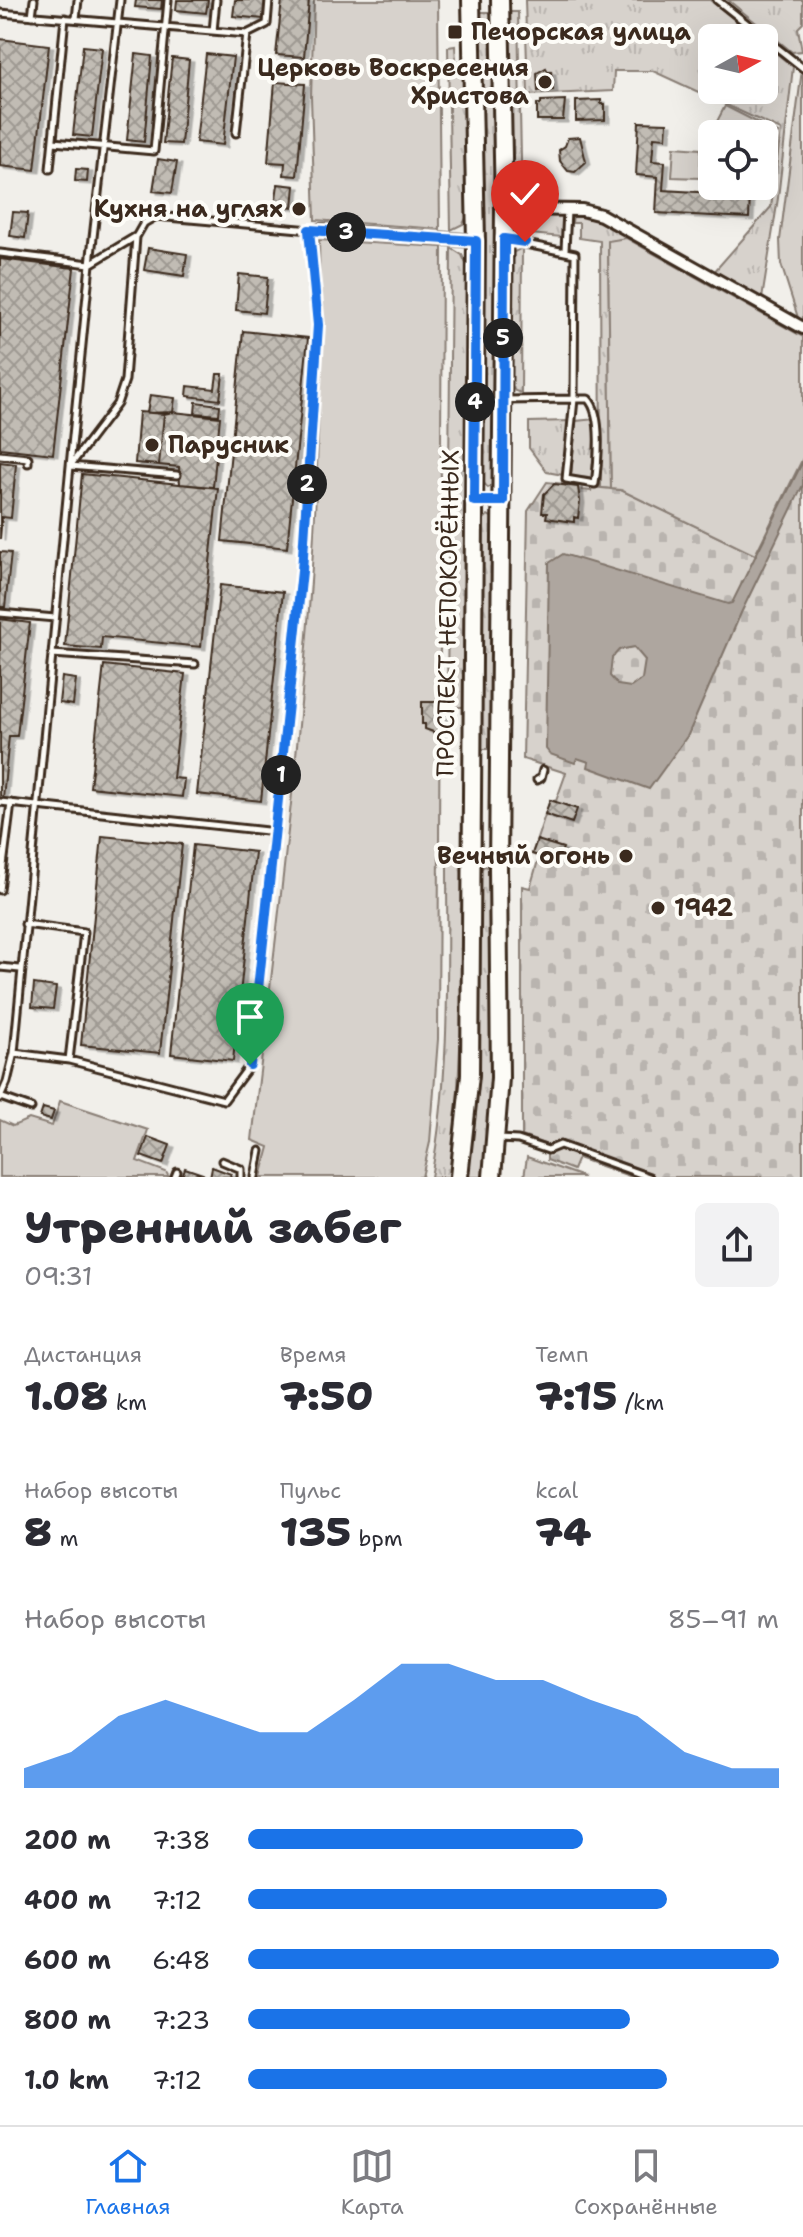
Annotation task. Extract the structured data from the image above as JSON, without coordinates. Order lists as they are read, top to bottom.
{
  "streets": {
    "main road": ["ПРОСПЕКТ НЕПОКОРЁННЫХ"]
  },
  "places": {
    "transit": ["Печорская улица"],
    "other": [
      "Церковь Воскресения Христова",
      "Кухня на углях",
      "Парусник",
      "Вечный огонь",
      "1942"
    ]
  },
  "north": "right",
  "page": {
    "pins": [
      "3",
      "5",
      "4",
      "2",
      "1"
    ],
    "heading": ["Утренний забег", "09:31"],
    "stats": [
      ["Дистанция", "1.08 km"],
      ["Время", "7:50"],
      ["Темп", "7:15 /km"],
      ["Набор высоты", "8 m"],
      ["Пульс", "135 bpm"],
      ["kcal", "74"]
    ],
    "chart": ["Набор высоты", "85–91 m"],
    "list": [
      {
        "name": "200 m",
        "note": "7:38"
      },
      {
        "name": "400 m",
        "note": "7:12"
      },
      {
        "name": "600 m",
        "note": "6:48"
      },
      {
        "name": "800 m",
        "note": "7:23"
      },
      {
        "name": "1.0 km",
        "note": "7:12"
      }
    ],
    "tabs": ["Главная", "Карта", "Сохранённые"]
  }
}
